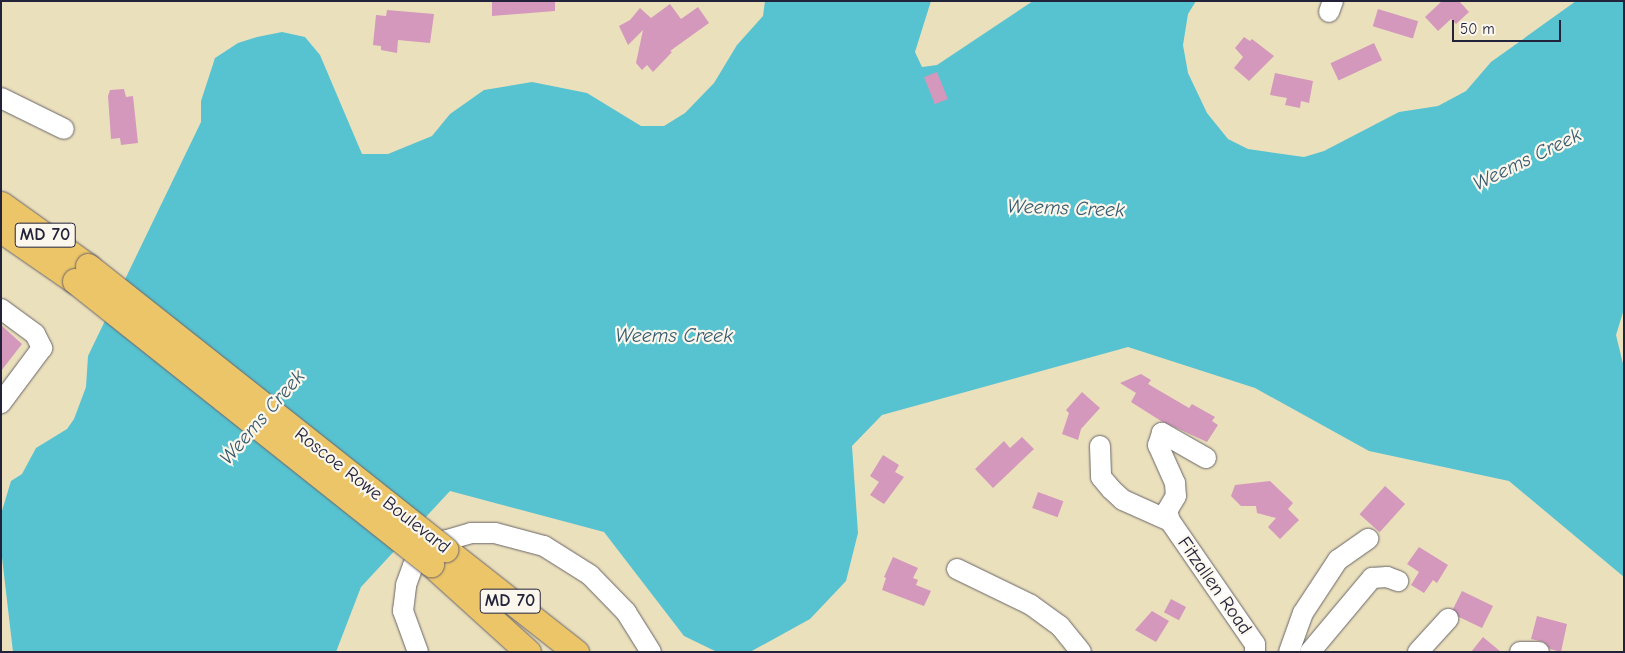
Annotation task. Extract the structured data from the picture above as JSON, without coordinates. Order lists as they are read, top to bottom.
{
  "streets": {
    "main road": ["MD 70", "Roscoe Rowe Boulevard"],
    "street": ["Fitzallen Road"]
  },
  "water": ["Weems Creek"],
  "scale_bar": "50 m"
}
